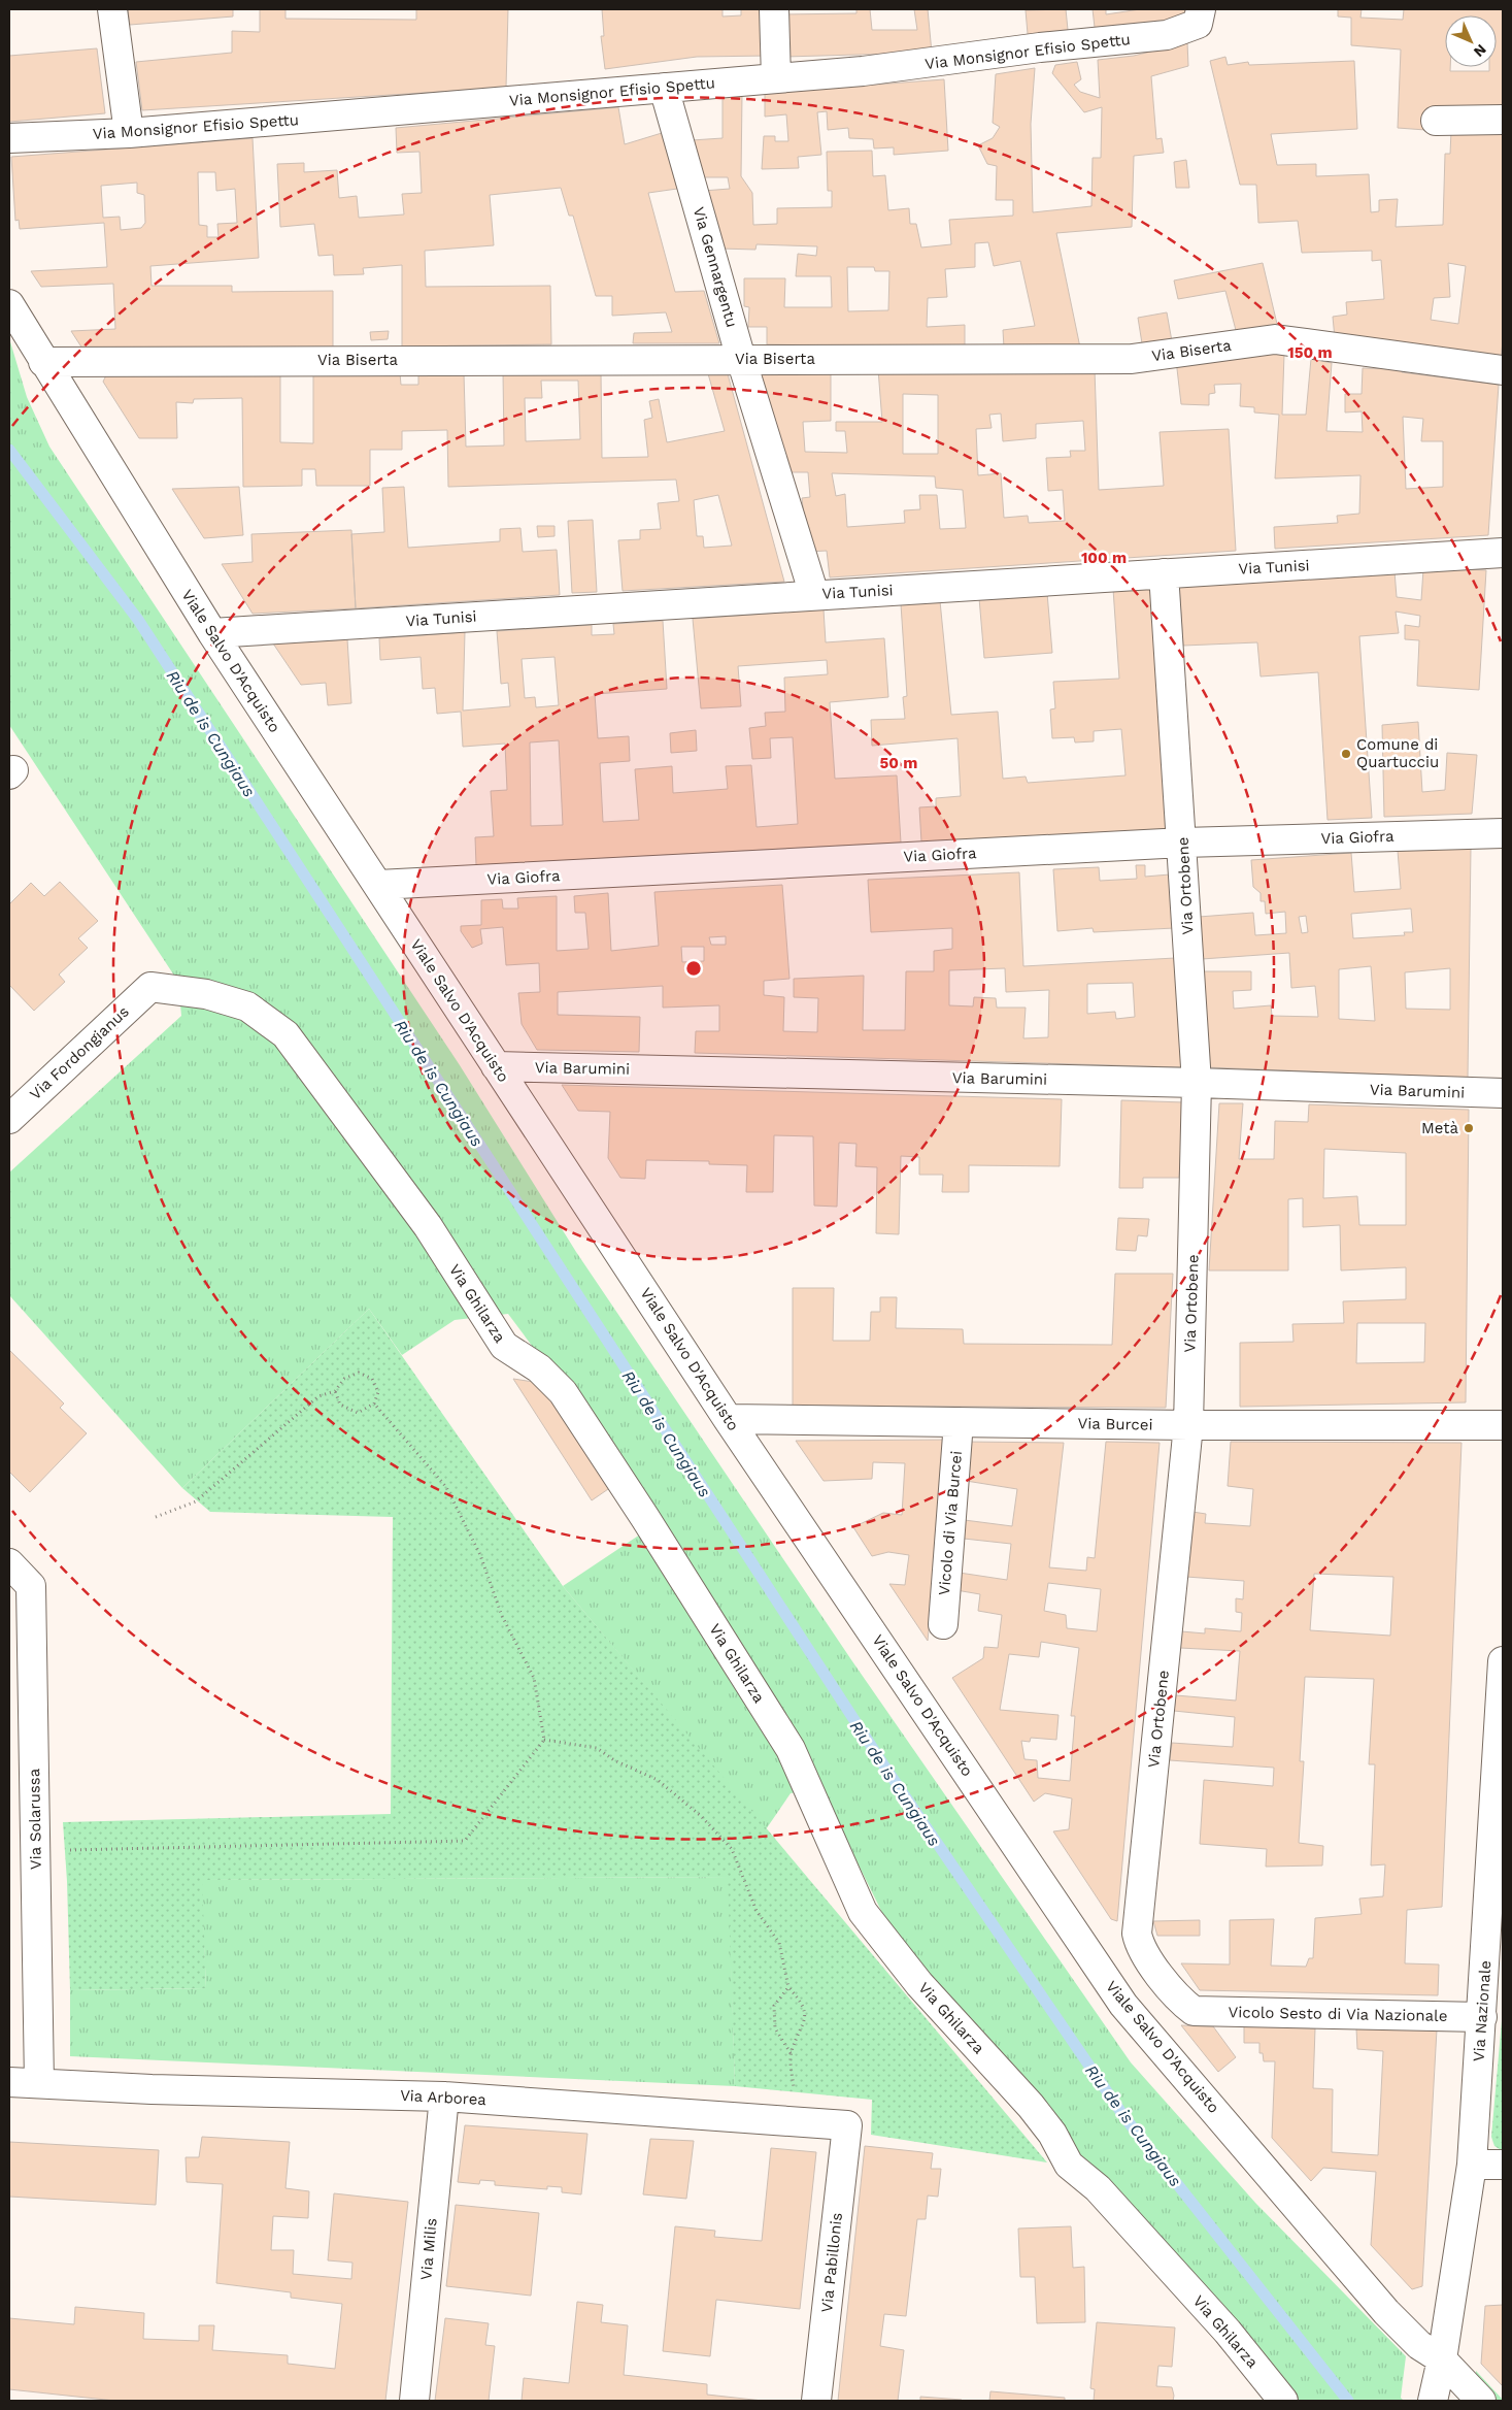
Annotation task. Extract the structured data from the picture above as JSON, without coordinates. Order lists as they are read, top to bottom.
{
  "streets": {
    "street": [
      "Via Monsignor Efisio Spettu",
      "Via Gennargentu",
      "Via Biserta",
      "Via Tunisi",
      "Viale Salvo D'Acquisto",
      "Via Giofra",
      "Via Ortobene",
      "Via Fordongianus",
      "Via Barumini",
      "Via Ghilarza",
      "Via Burcei",
      "Vicolo di Via Burcei",
      "Via Solarussa",
      "Via Nazionale",
      "Vicolo Sesto di Via Nazionale",
      "Via Arborea",
      "Via Milis",
      "Via Pabillonis"
    ]
  },
  "crossings": [
    ["Via Monsignor Efisio Spettu", "Via Gennargentu"],
    ["Via Gennargentu", "Via Biserta"],
    ["Via Gennargentu", "Via Tunisi"],
    ["Via Biserta", "Viale Salvo D'Acquisto"],
    ["Via Tunisi", "Viale Salvo D'Acquisto"],
    ["Via Tunisi", "Via Ortobene"],
    ["Viale Salvo D'Acquisto", "Via Giofra"],
    ["Viale Salvo D'Acquisto", "Via Barumini"],
    ["Viale Salvo D'Acquisto", "Via Burcei"],
    ["Viale Salvo D'Acquisto", "Via Nazionale"],
    ["Via Giofra", "Via Ortobene"],
    ["Via Ortobene", "Via Barumini"],
    ["Via Ortobene", "Via Burcei"],
    ["Via Ortobene", "Vicolo Sesto di Via Nazionale"],
    ["Via Fordongianus", "Via Ghilarza"],
    ["Via Burcei", "Vicolo di Via Burcei"],
    ["Via Solarussa", "Via Arborea"],
    ["Via Nazionale", "Vicolo Sesto di Via Nazionale"],
    ["Via Arborea", "Via Milis"],
    ["Via Arborea", "Via Pabillonis"]
  ],
  "water": ["Riu de is Cungiaus"],
  "places": ["Comune di Quartucciu", "Metà"],
  "north": "bottom right",
  "rings": ["150 m", "100 m", "50 m"]
}
